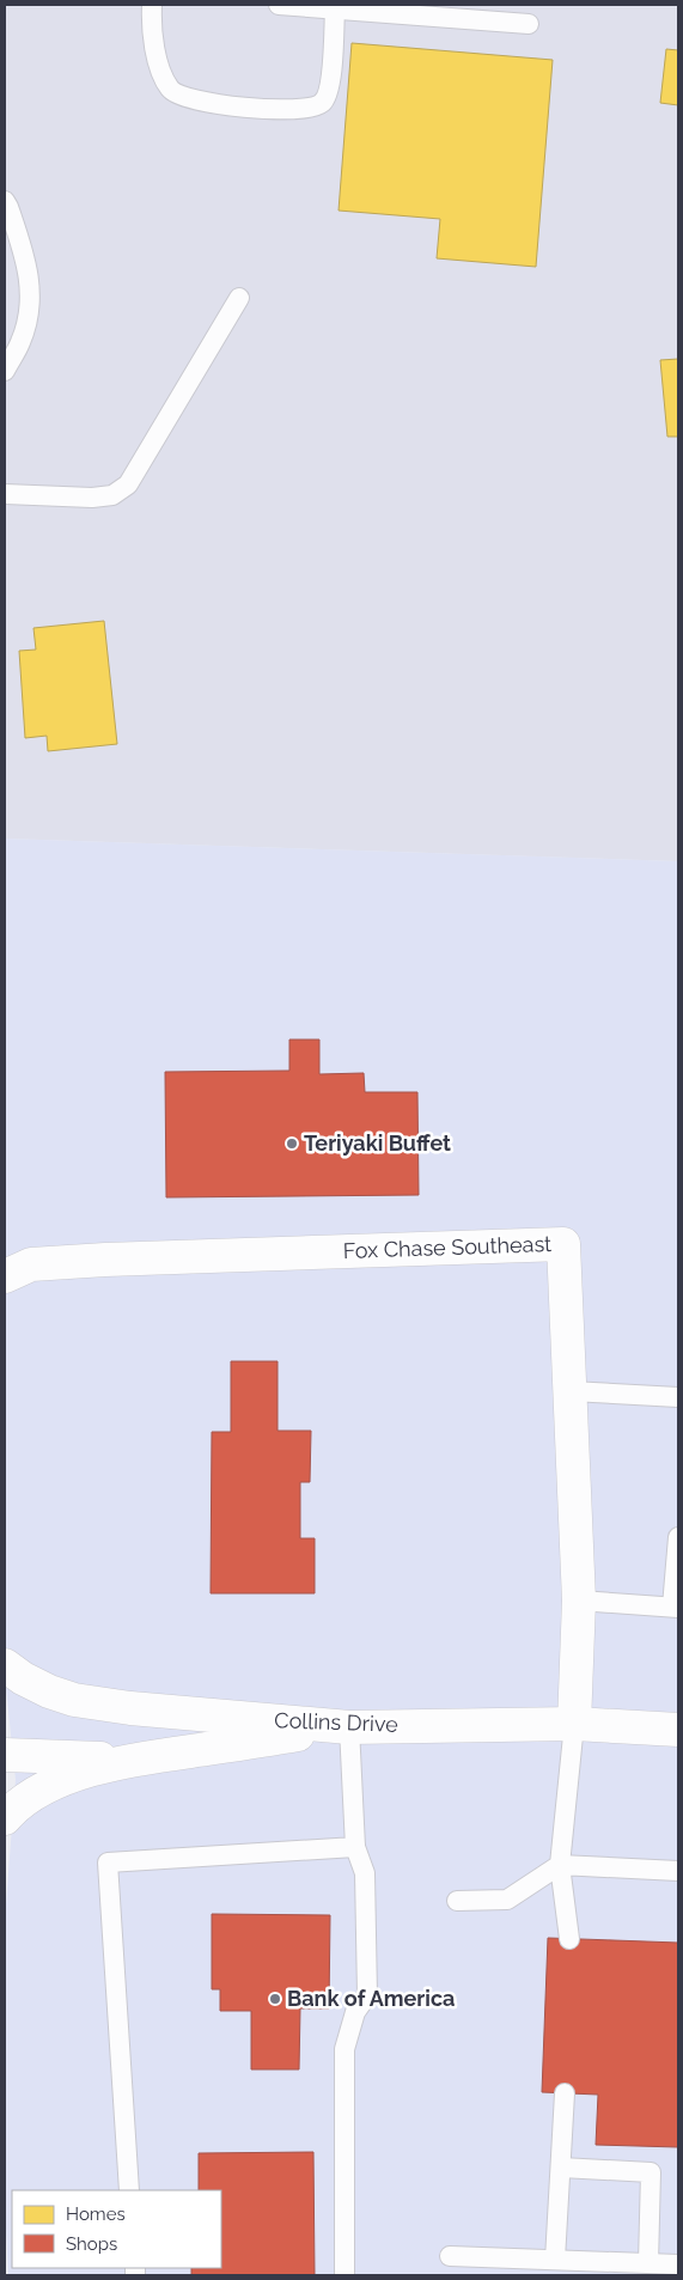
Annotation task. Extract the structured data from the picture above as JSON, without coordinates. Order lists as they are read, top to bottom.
{
  "streets": {
    "street": ["Fox Chase Southeast", "Collins Drive"]
  },
  "crossings": [
    ["Fox Chase Southeast", "Collins Drive"]
  ],
  "places": ["Teriyaki Buffet", "Bank of America"],
  "legend": ["Homes", "Shops"]
}
